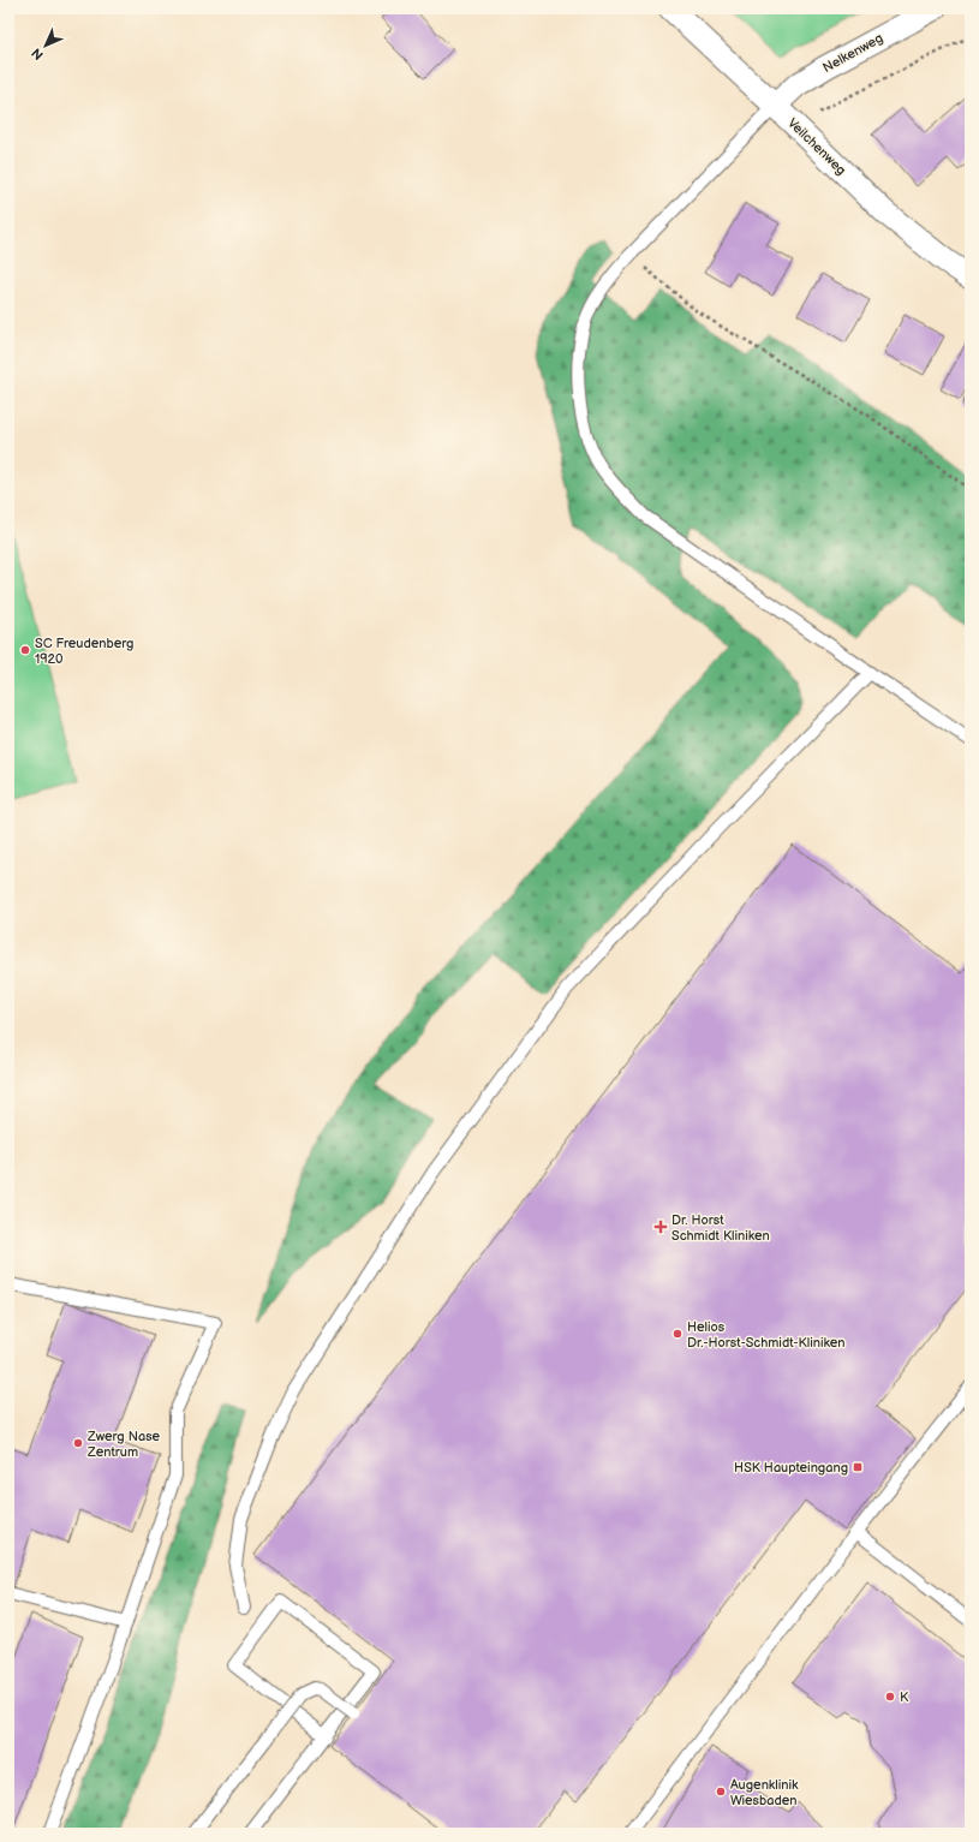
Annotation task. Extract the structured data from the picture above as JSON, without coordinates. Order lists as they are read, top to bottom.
{
  "streets": {
    "street": ["Nelkenweg", "Veilchenweg"]
  },
  "crossings": [
    ["Nelkenweg", "Veilchenweg"]
  ],
  "places": {
    "other": [
      "SC Freudenberg 1920",
      "Helios Dr.-Horst-Schmidt-Kliniken",
      "Zwerg Nase Zentrum",
      "K",
      "Augenklinik Wiesbaden"
    ],
    "health": ["Dr. Horst Schmidt Kliniken"],
    "transit": ["HSK Haupteingang"]
  },
  "north": "bottom left"
}
